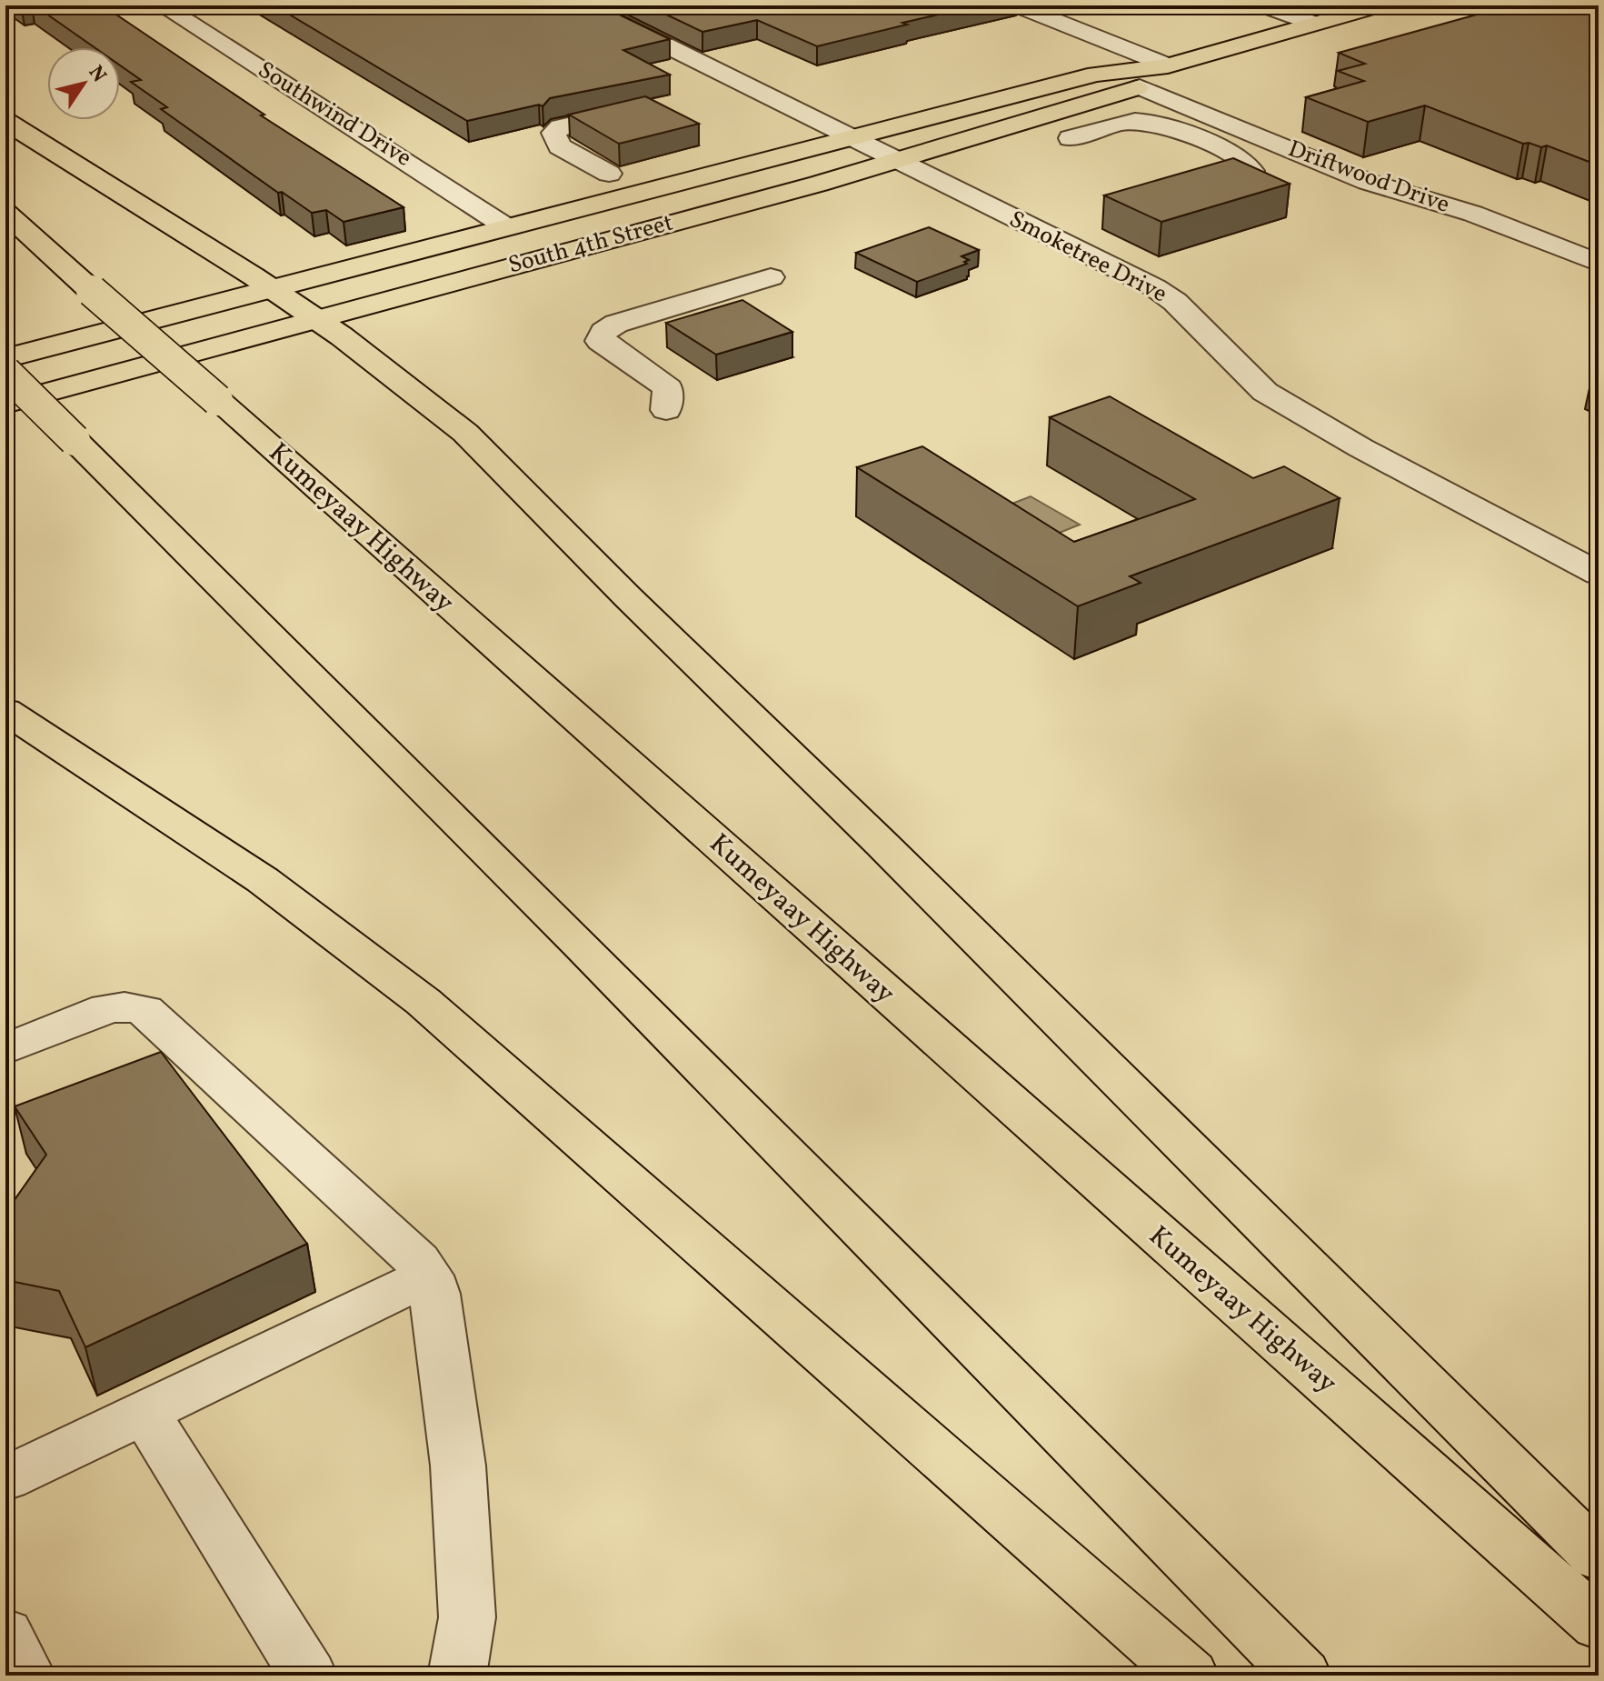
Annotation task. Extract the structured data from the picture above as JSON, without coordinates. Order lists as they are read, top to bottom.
{
  "streets": {
    "main road": ["South 4th Street", "Kumeyaay Highway"],
    "street": ["Southwind Drive", "Driftwood Drive", "Smoketree Drive"]
  },
  "crossings": [
    ["Southwind Drive", "South 4th Street"],
    ["Driftwood Drive", "South 4th Street"],
    ["South 4th Street", "Smoketree Drive"]
  ],
  "north": "top right"
}
